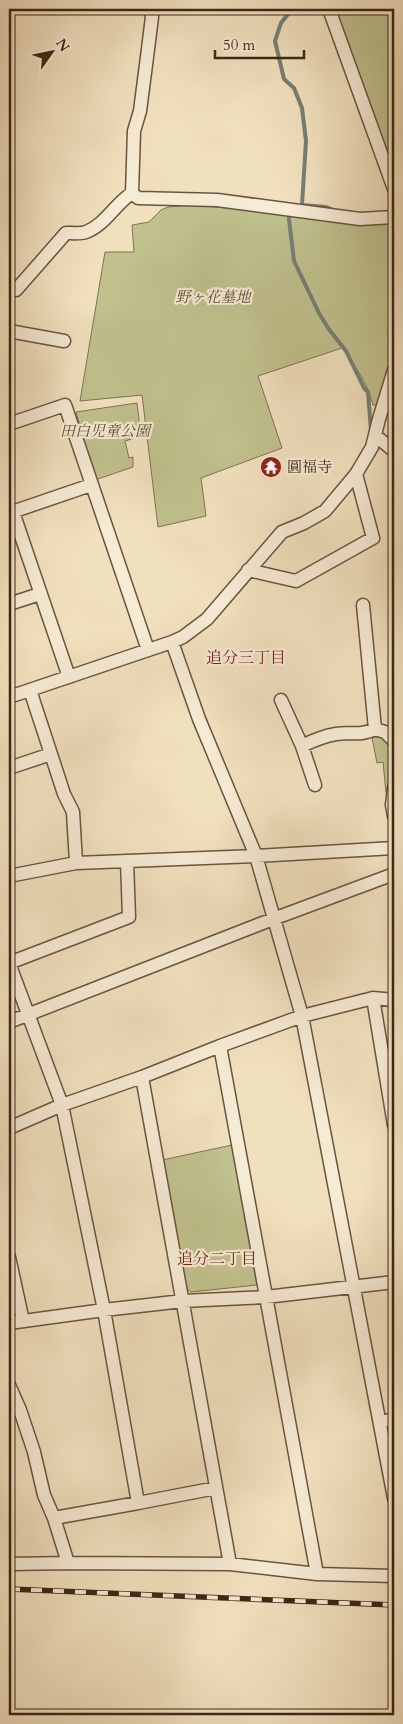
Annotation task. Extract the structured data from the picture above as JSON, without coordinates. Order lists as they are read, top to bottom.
{
  "districts": ["追分三丁目", "追分二丁目"],
  "parks": ["野ヶ花墓地", "田白児童公園"],
  "places": {
    "temple": ["圓福寺"]
  },
  "scale_bar": "50 m",
  "north": "top right"
}
